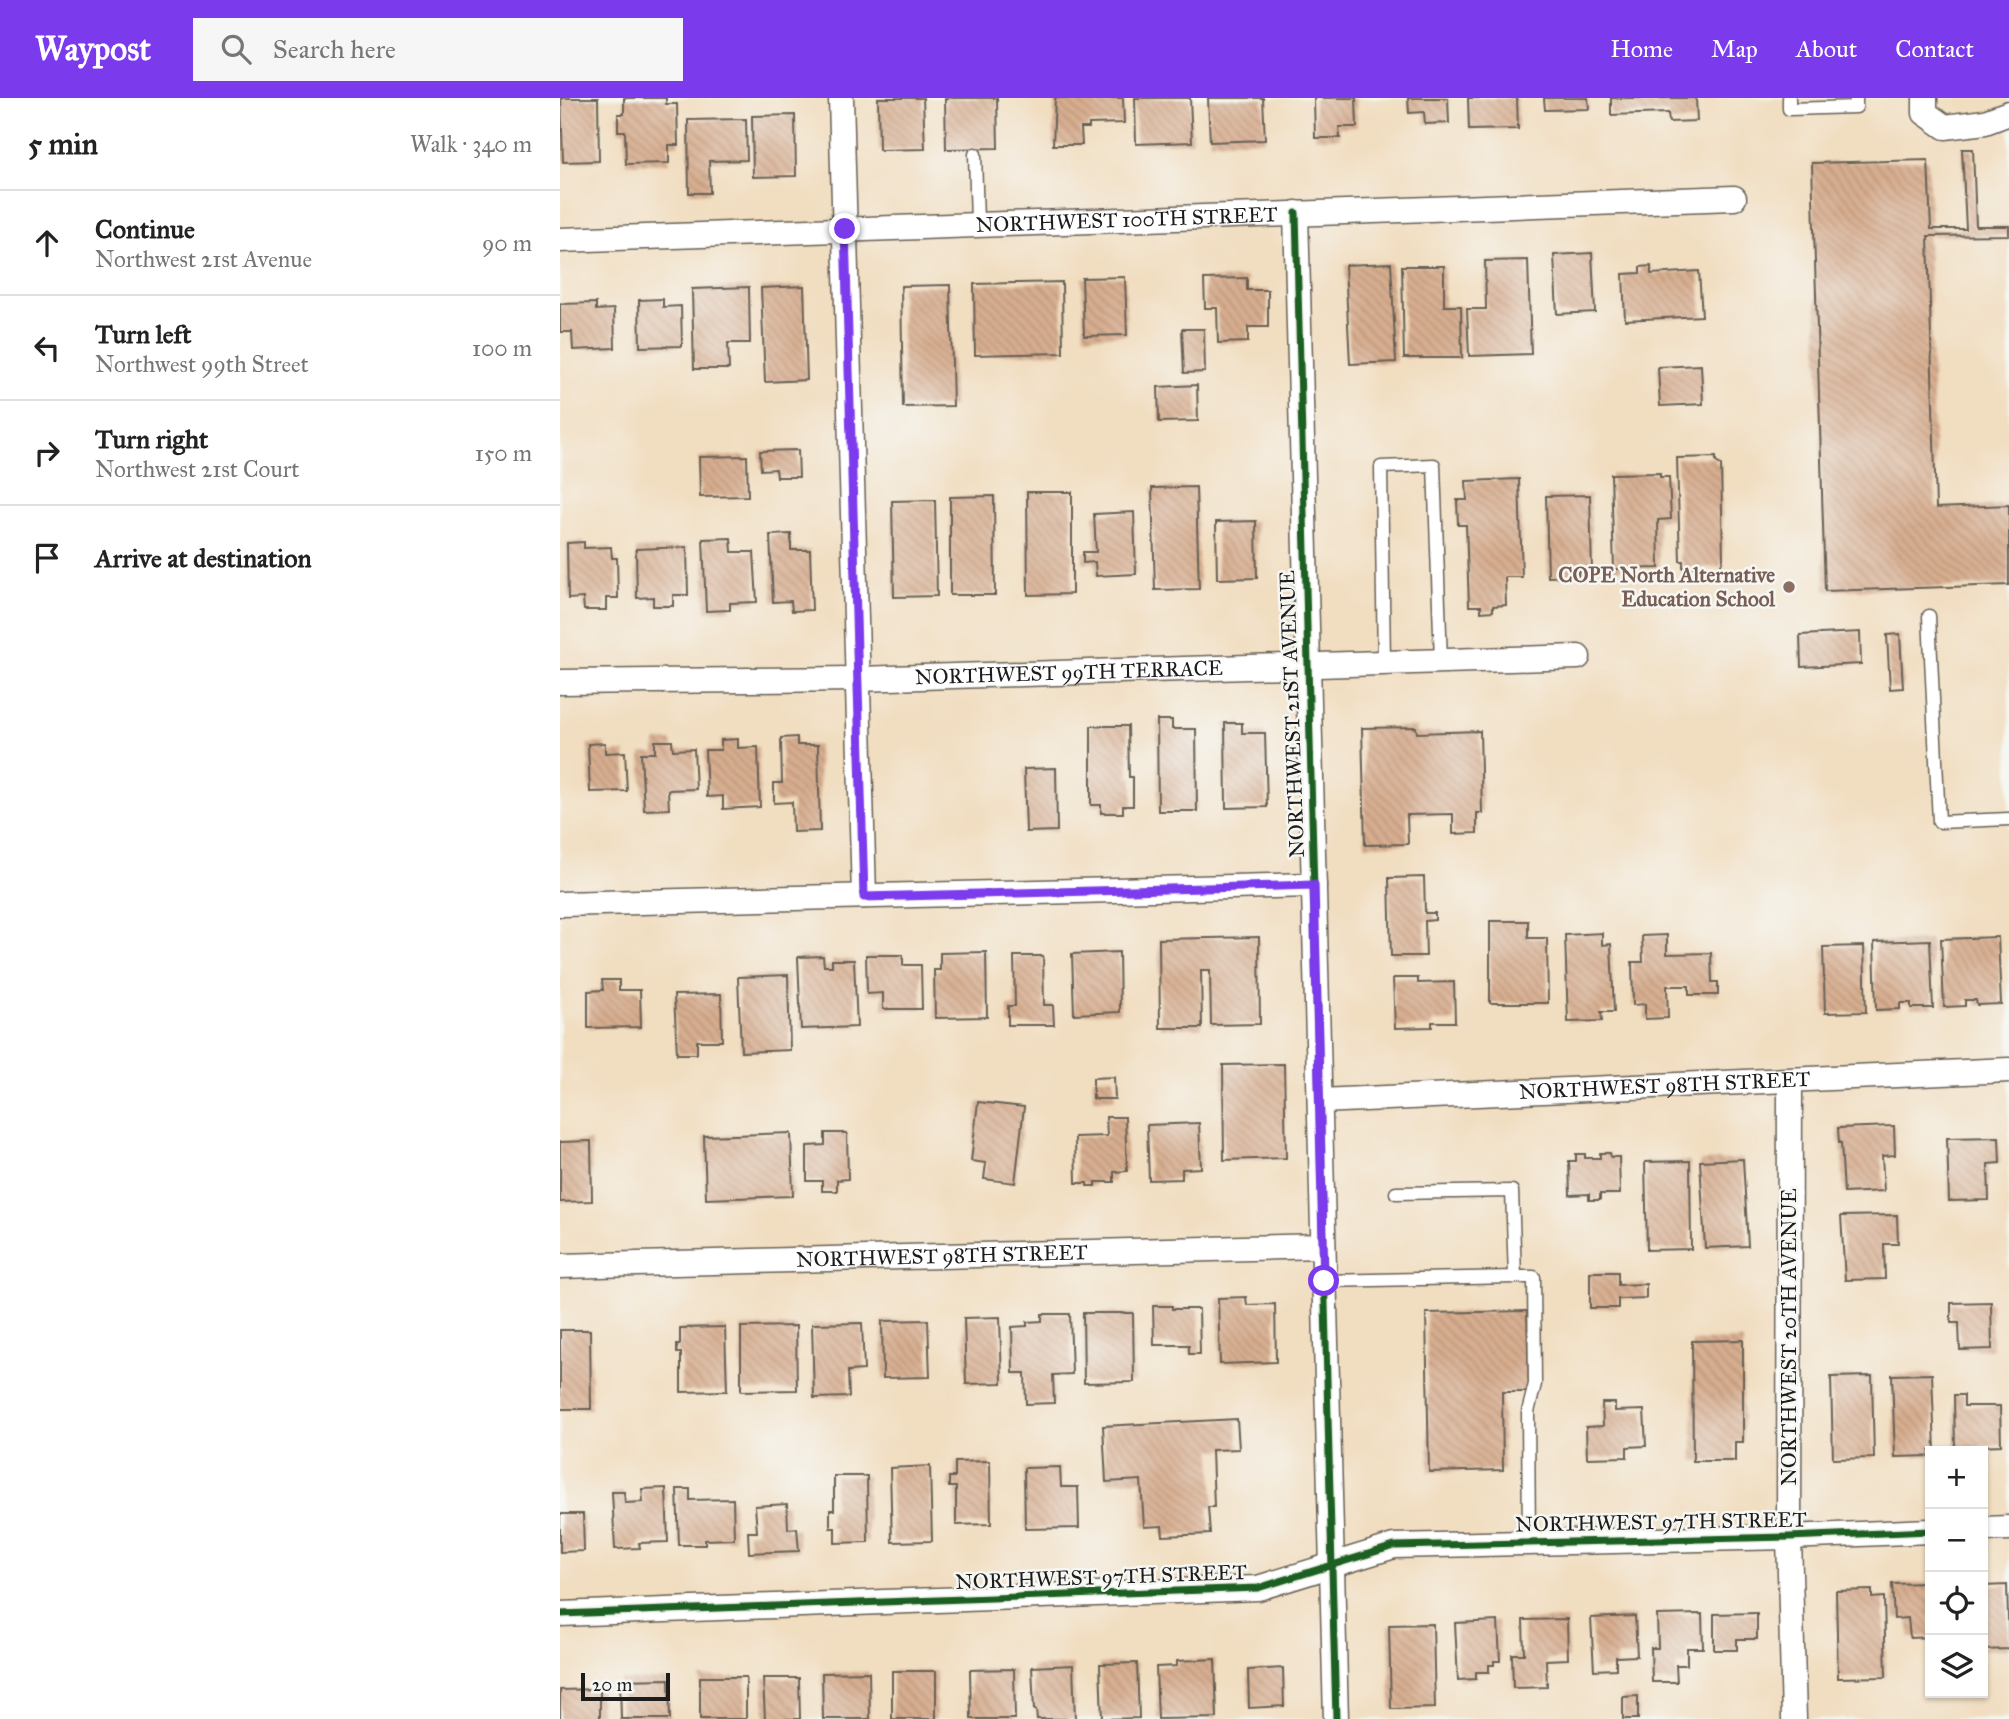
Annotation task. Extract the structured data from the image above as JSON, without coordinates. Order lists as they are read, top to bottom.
{
  "streets": {
    "street": [
      "NORTHWEST 100TH STREET",
      "NORTHWEST 99TH TERRACE",
      "NORTHWEST 21ST AVENUE",
      "NORTHWEST 98TH STREET",
      "NORTHWEST 20TH AVENUE",
      "NORTHWEST 97TH STREET"
    ]
  },
  "crossings": [
    ["NORTHWEST 100TH STREET", "NORTHWEST 21ST AVENUE"],
    ["NORTHWEST 99TH TERRACE", "NORTHWEST 21ST AVENUE"],
    ["NORTHWEST 21ST AVENUE", "NORTHWEST 98TH STREET"],
    ["NORTHWEST 21ST AVENUE", "NORTHWEST 97TH STREET"],
    ["NORTHWEST 98TH STREET", "NORTHWEST 20TH AVENUE"],
    ["NORTHWEST 20TH AVENUE", "NORTHWEST 97TH STREET"]
  ],
  "places": ["COPE North Alternative Education School"],
  "scale_bar": "20 m",
  "page": {
    "header": "Waypost",
    "search": "Search here",
    "nav": [
      "Home",
      "Map",
      "About",
      "Contact"
    ],
    "heading": ["5 min", "Walk · 340 m"],
    "list": [
      ["Continue", "Northwest 21st Avenue", "90 m"],
      ["Turn left", "Northwest 99th Street", "100 m"],
      ["Turn right", "Northwest 21st Court", "150 m"],
      "Arrive at destination"
    ],
    "map_buttons": ["+", "−"],
    "scale": "20 m"
  }
}
